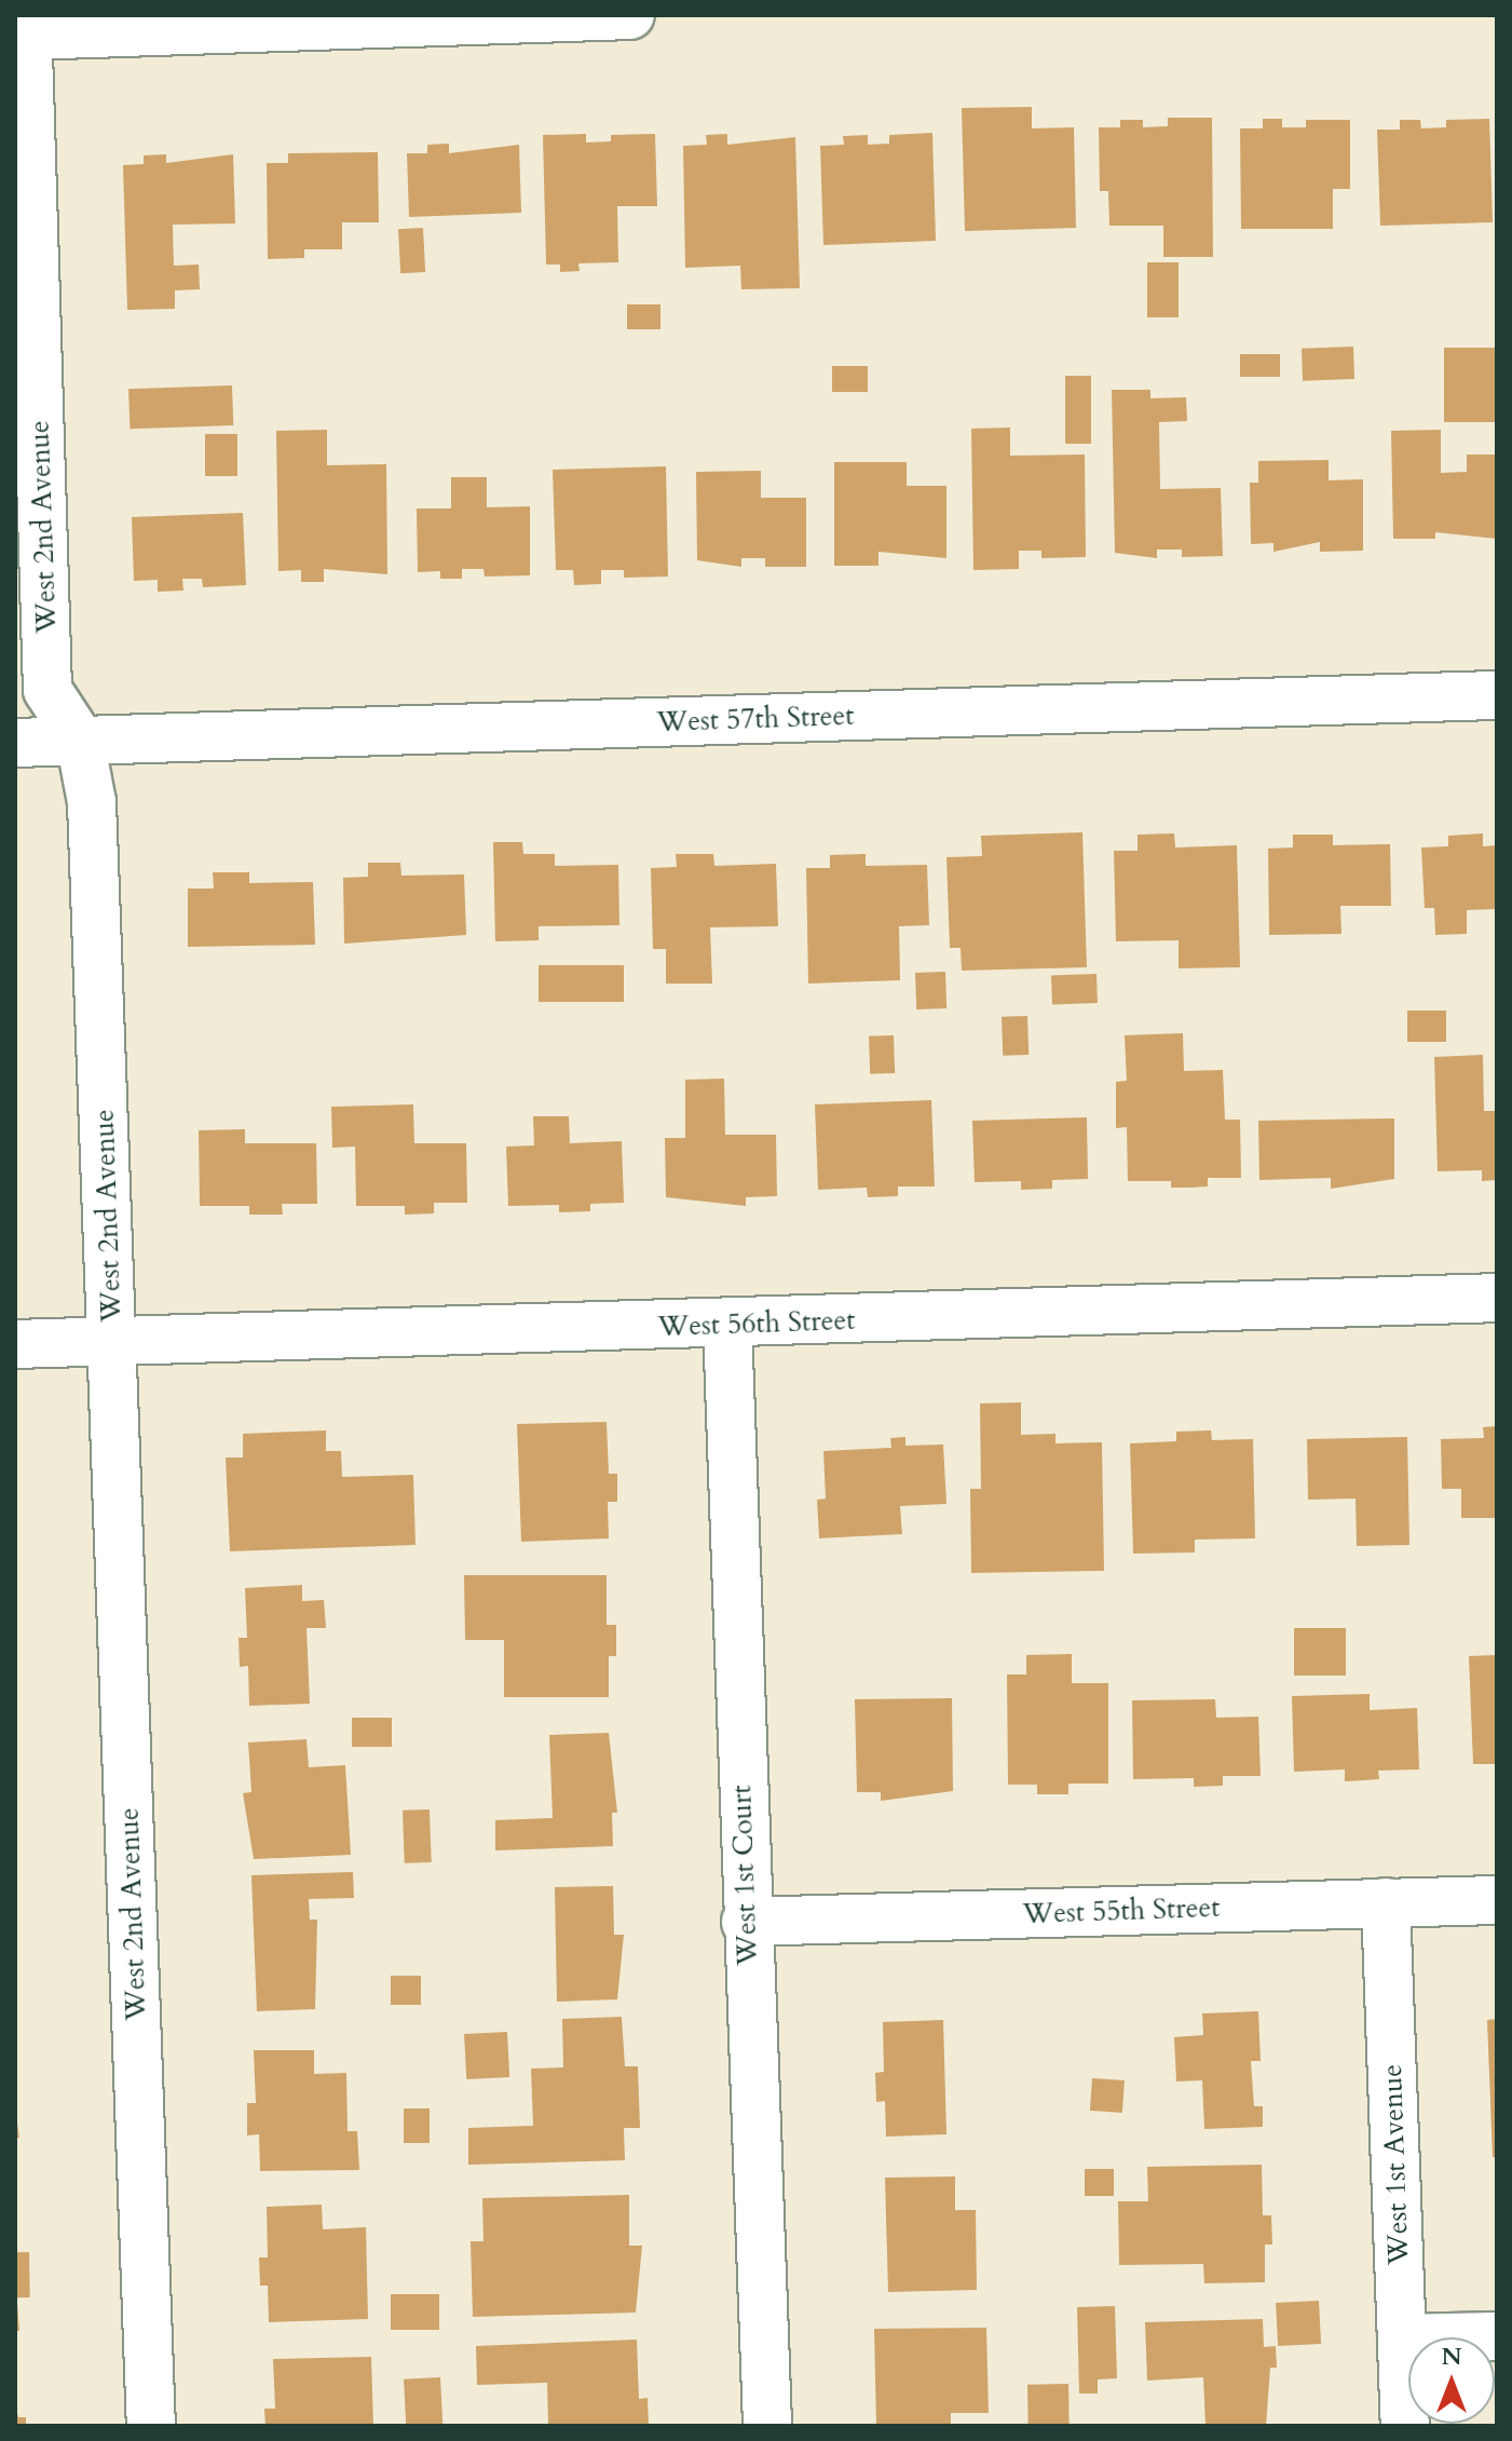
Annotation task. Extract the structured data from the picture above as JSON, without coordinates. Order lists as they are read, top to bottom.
{
  "streets": {
    "street": [
      "West 2nd Avenue",
      "West 57th Street",
      "West 56th Street",
      "West 1st Court",
      "West 55th Street",
      "West 1st Avenue"
    ]
  },
  "crossings": [
    ["West 2nd Avenue", "West 57th Street"],
    ["West 2nd Avenue", "West 56th Street"],
    ["West 56th Street", "West 1st Court"],
    ["West 1st Court", "West 55th Street"],
    ["West 55th Street", "West 1st Avenue"]
  ],
  "north": "top"
}
